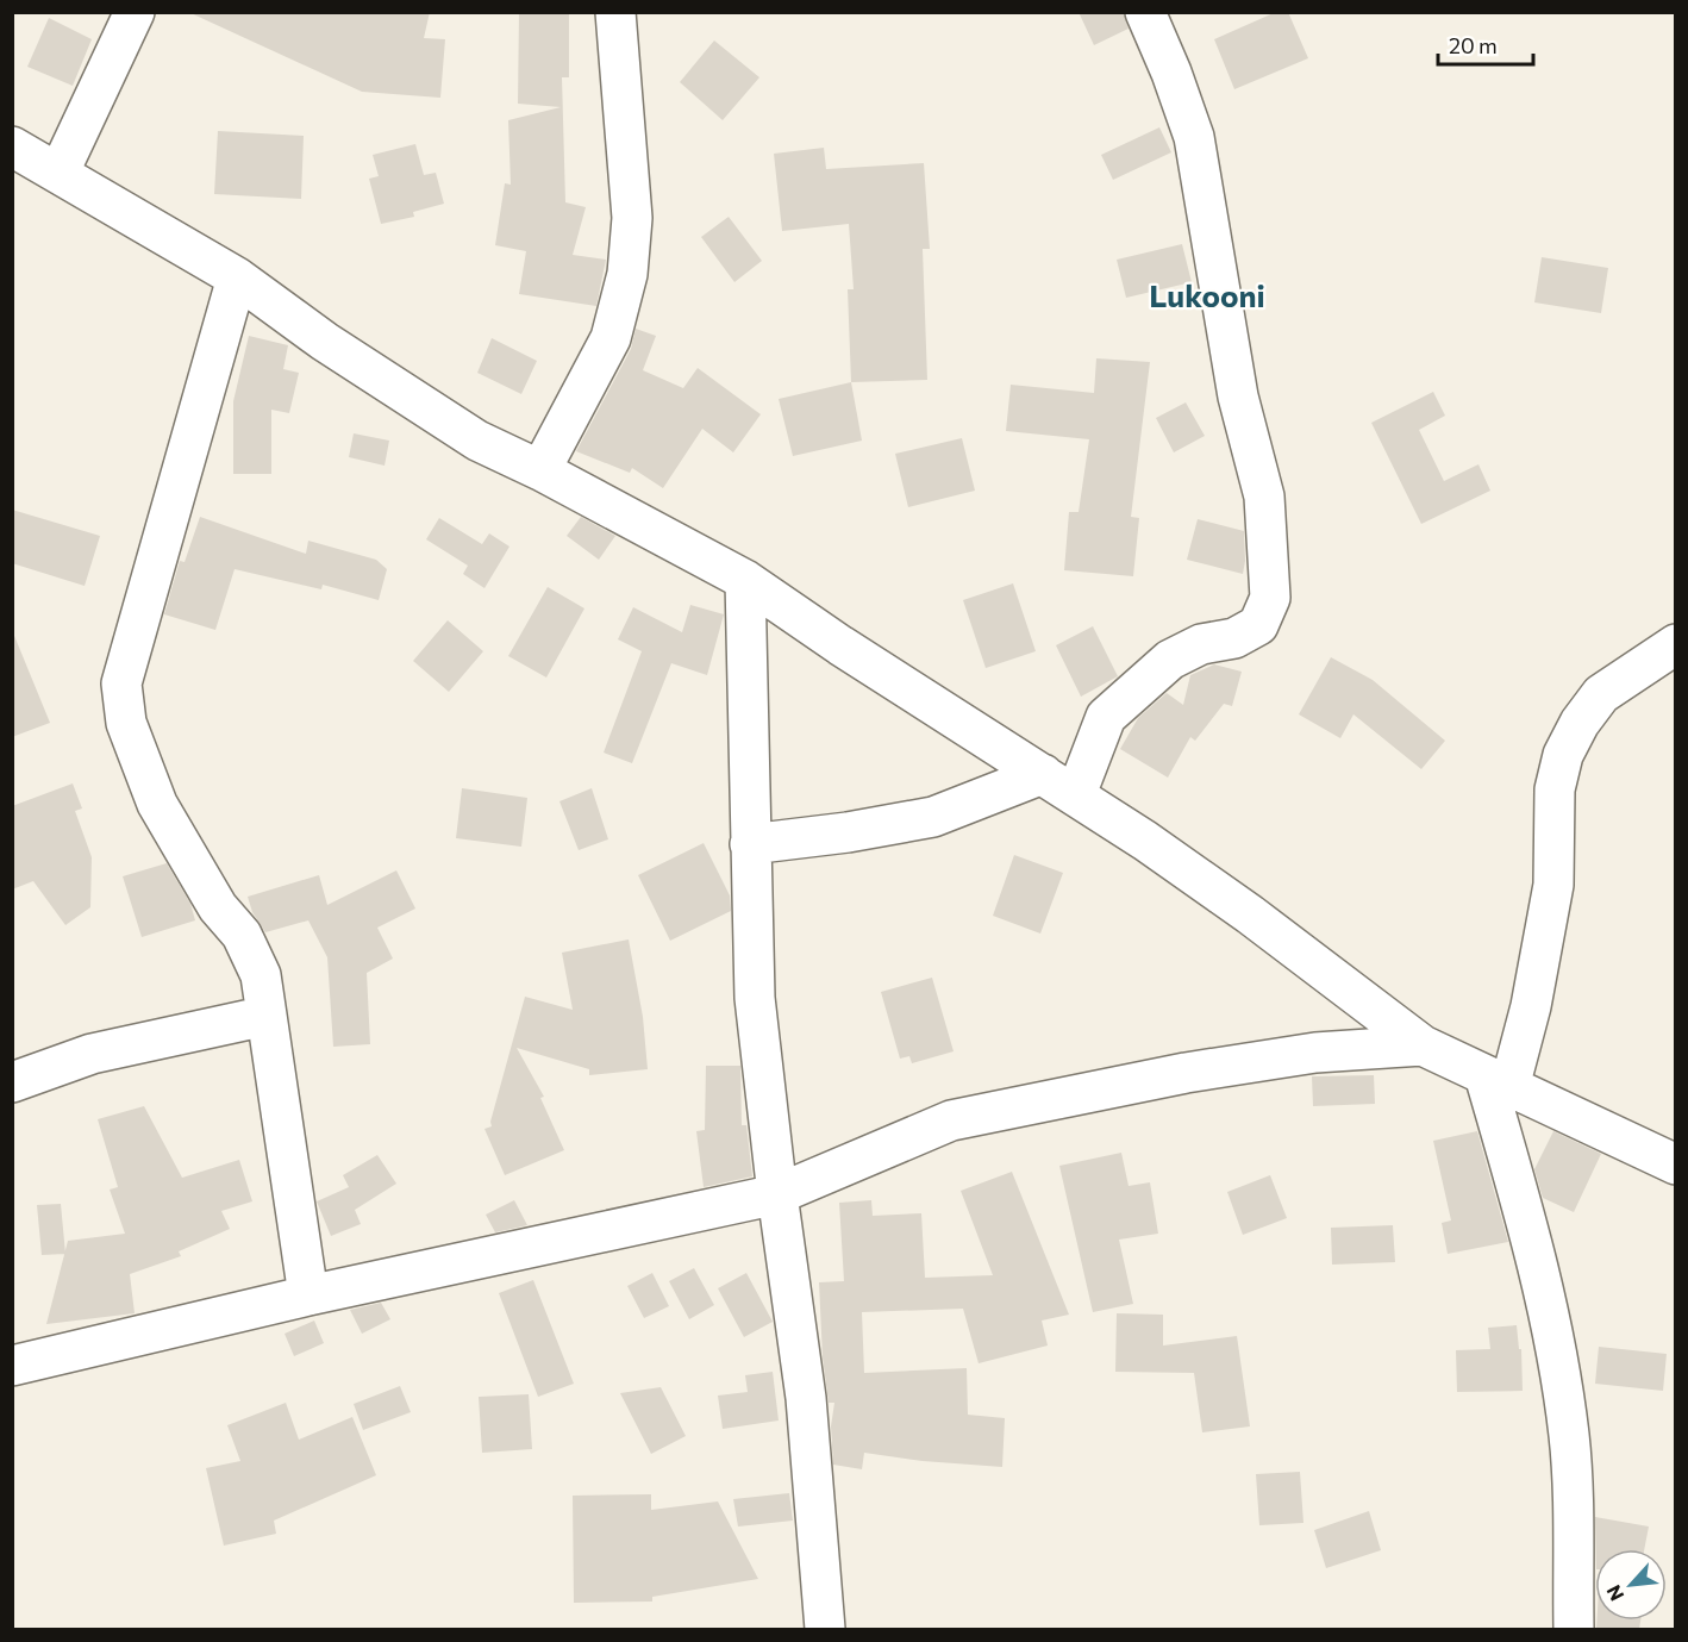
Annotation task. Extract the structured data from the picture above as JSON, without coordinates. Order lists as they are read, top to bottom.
{
  "districts": ["Lukooni"],
  "scale_bar": "20 m",
  "north": "bottom left"
}
